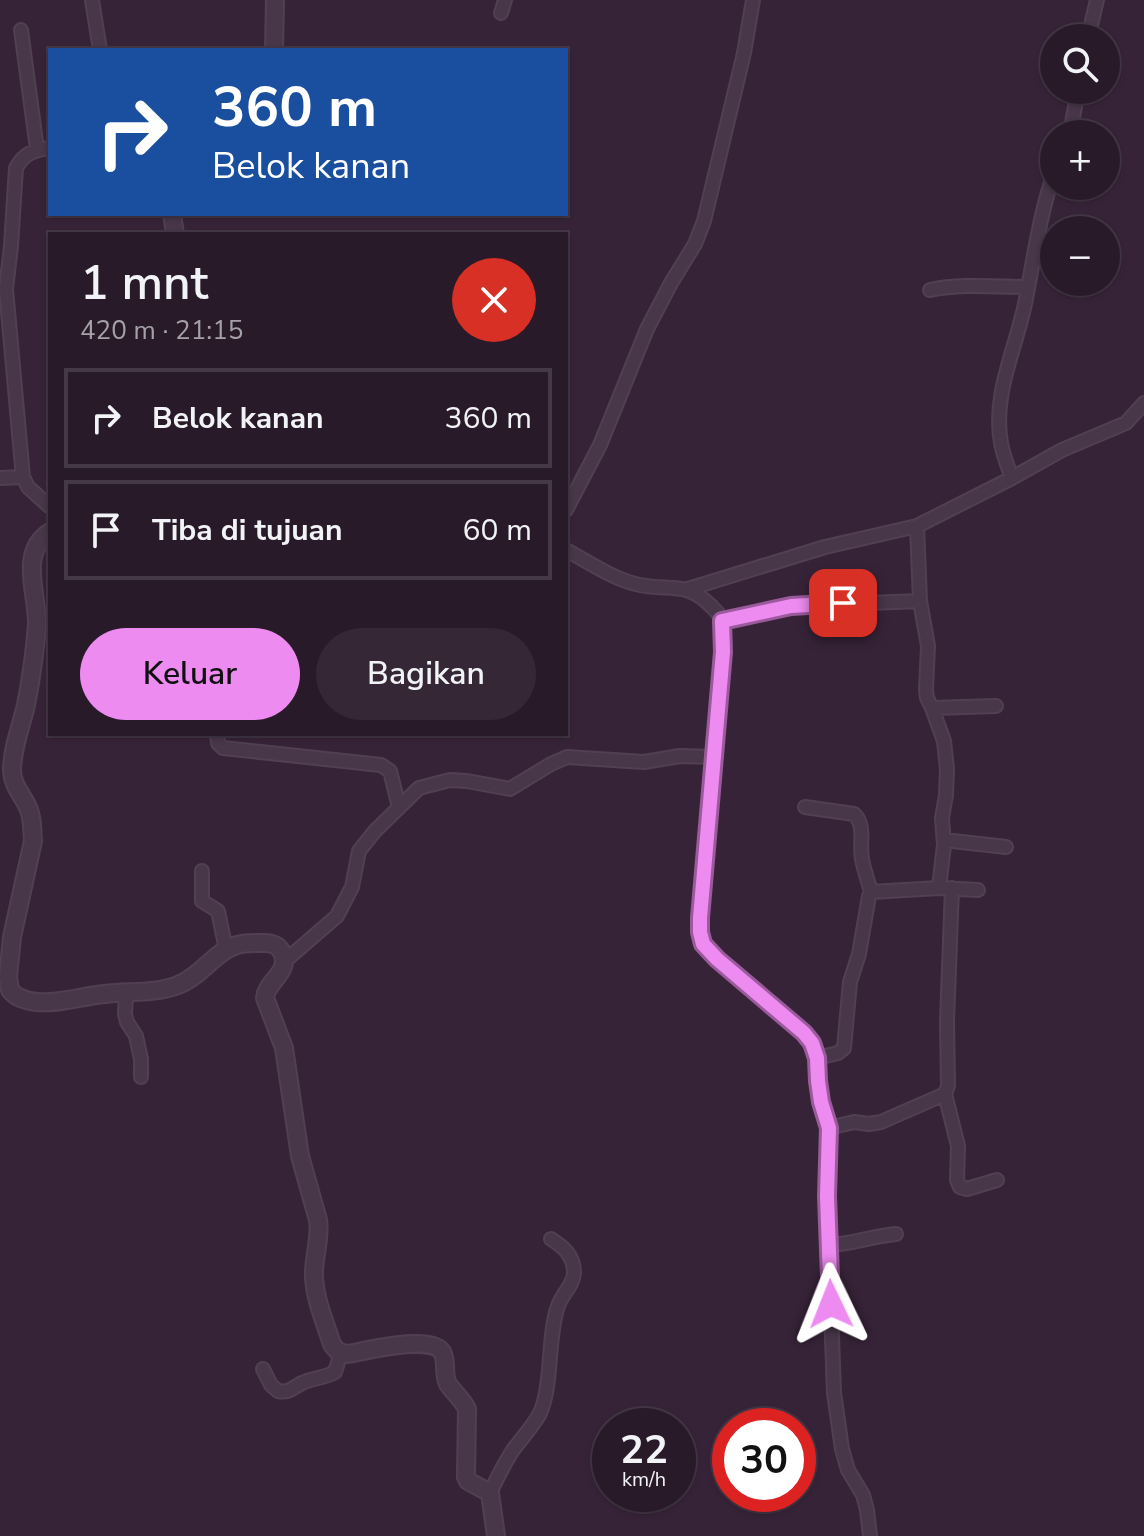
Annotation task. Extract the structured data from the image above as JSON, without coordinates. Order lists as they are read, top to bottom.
{
  "page": {
    "map_buttons": ["+", "−"],
    "turn": ["360 m", "Belok kanan"],
    "heading": ["1 mnt", "420 m · 21:15"],
    "list": [
      {
        "name": "Belok kanan",
        "value": "360 m"
      },
      {
        "name": "Tiba di tujuan",
        "value": "60 m"
      }
    ],
    "buttons": ["Keluar", "Bagikan"],
    "speed": "22 km/h",
    "limit": "30"
  }
}
